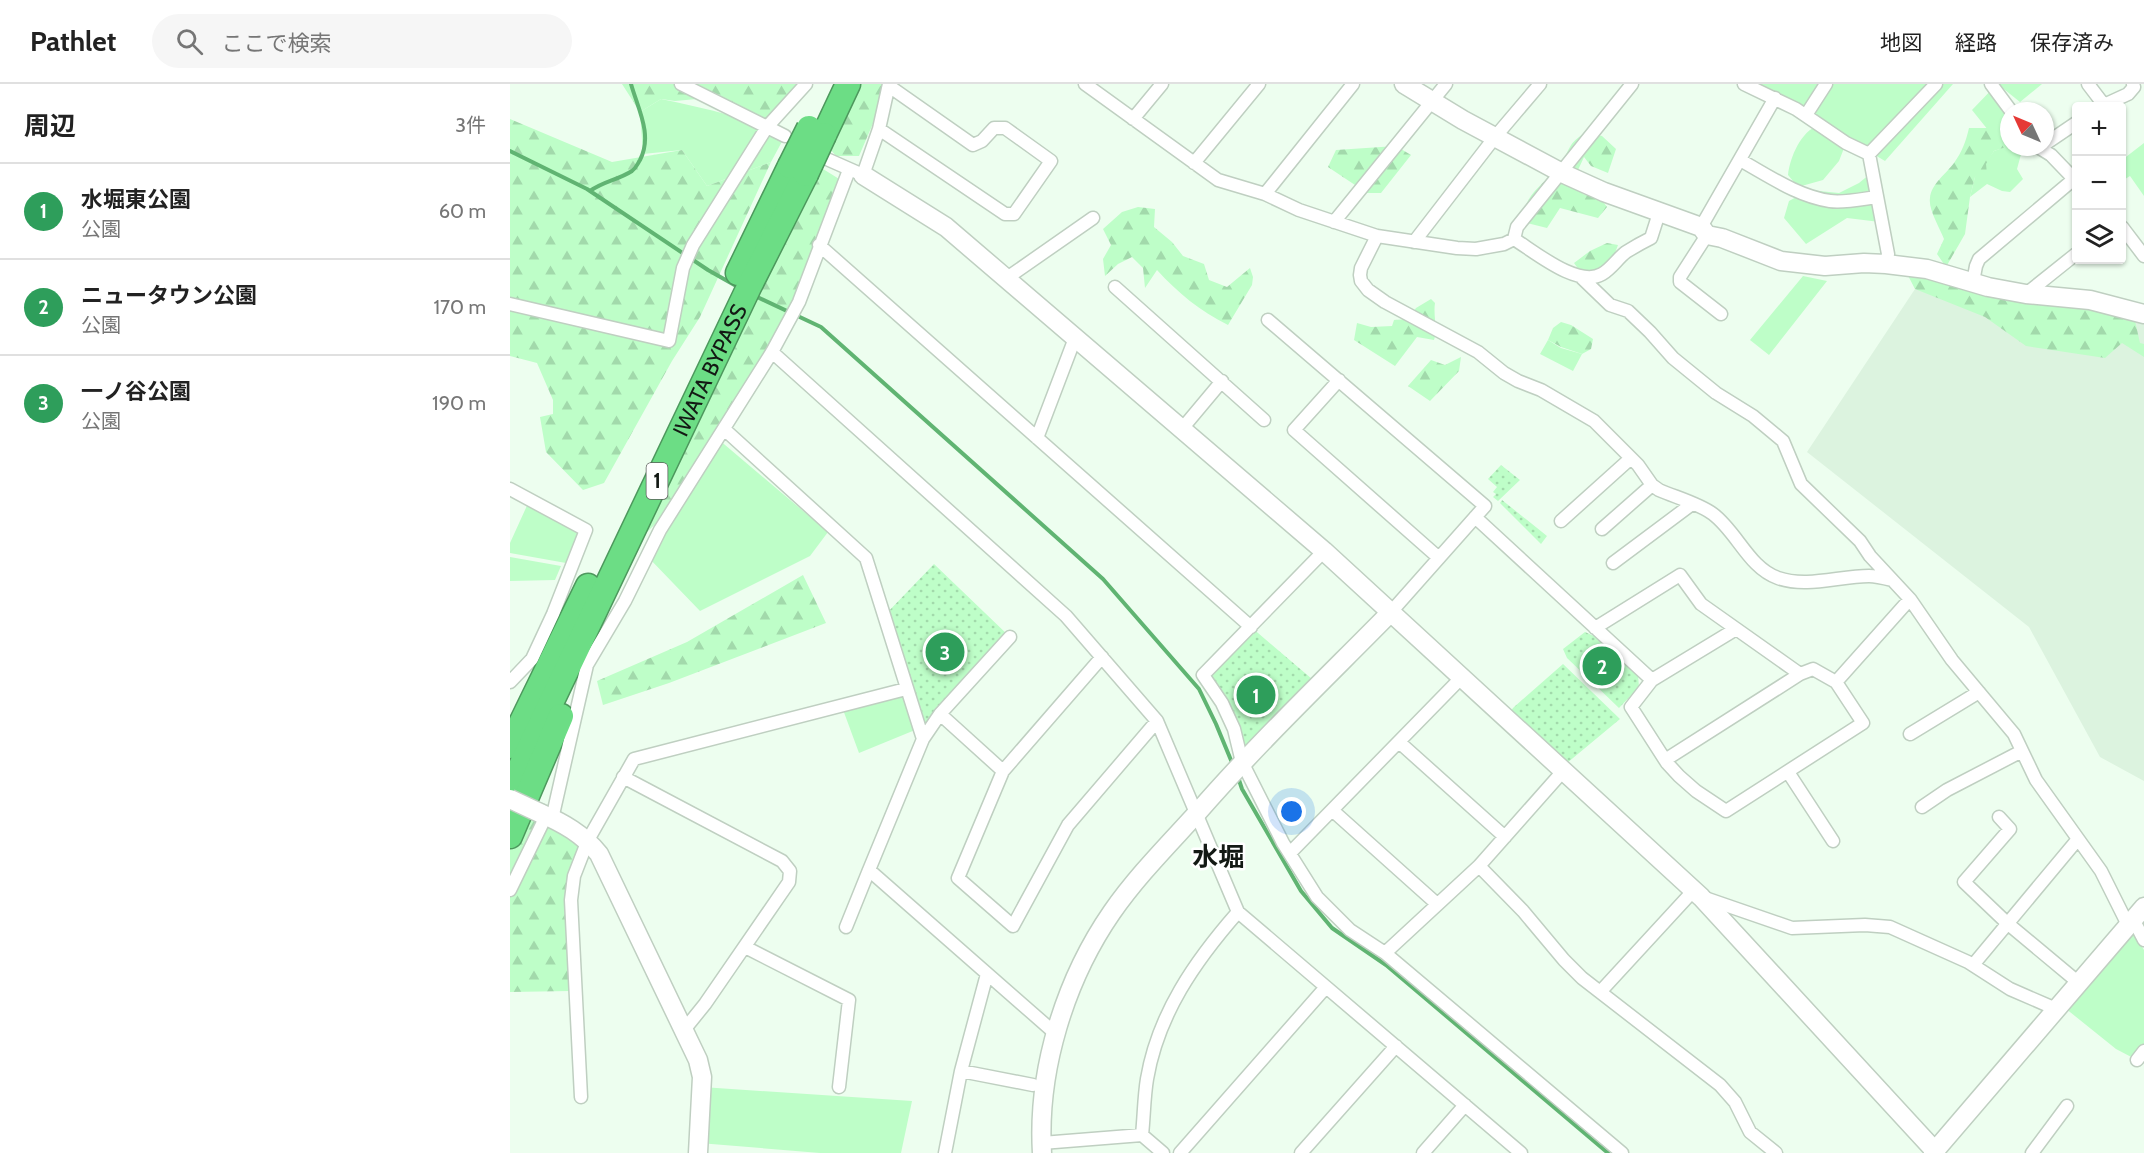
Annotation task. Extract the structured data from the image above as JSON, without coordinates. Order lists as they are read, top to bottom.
{
  "streets": {
    "highway": ["IWATA BYPASS", "1"]
  },
  "crossings": [
    ["IWATA BYPASS", "1"]
  ],
  "districts": ["水堀"],
  "north": "top left",
  "page": {
    "header": "Pathlet",
    "search": "ここで検索",
    "nav": ["地図", "経路", "保存済み"],
    "heading": ["周辺", "3件"],
    "map_buttons": ["+", "−"],
    "list": [
      {
        "mark": "1",
        "name": "水堀東公園",
        "note": "公園",
        "value": "60 m"
      },
      {
        "mark": "2",
        "name": "ニュータウン公園",
        "note": "公園",
        "value": "170 m"
      },
      {
        "mark": "3",
        "name": "一ノ谷公園",
        "note": "公園",
        "value": "190 m"
      }
    ],
    "pins": ["3", "2", "1"]
  }
}
